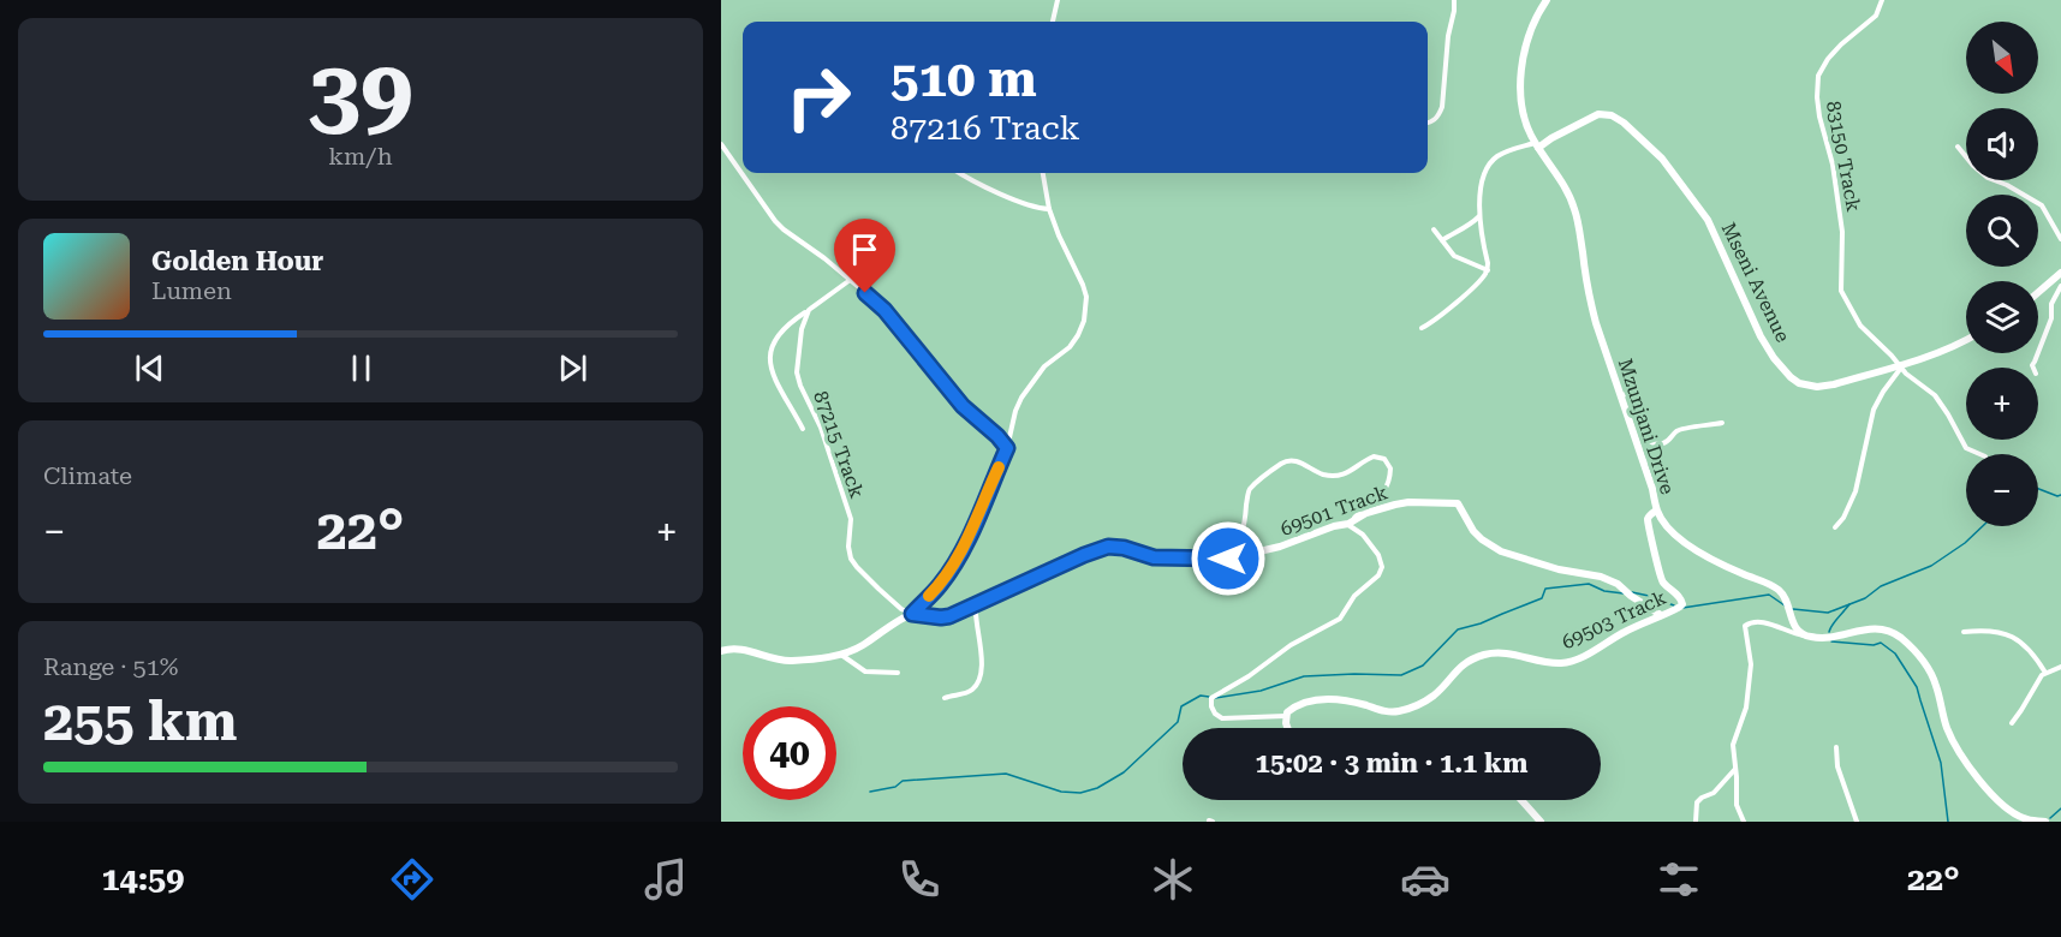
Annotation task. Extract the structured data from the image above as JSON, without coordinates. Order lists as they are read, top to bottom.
{
  "streets": {
    "street": [
      "83150 Track",
      "Mseni Avenue",
      "Mzunjani Drive",
      "87215 Track",
      "69501 Track",
      "69503 Track"
    ]
  },
  "crossings": [
    ["83150 Track", "Mseni Avenue"],
    ["Mseni Avenue", "Mzunjani Drive"],
    ["Mzunjani Drive", "69503 Track"],
    ["87215 Track", "69501 Track"],
    ["69501 Track", "69503 Track"]
  ],
  "north": "bottom right",
  "page": {
    "tile": [
      ["39", "km/h"],
      "Climate",
      ["Range · 51%", "255 km"]
    ],
    "map_buttons": ["+", "−"],
    "turn": ["510 m", "87216 Track"],
    "song": ["Golden Hour", "Lumen"],
    "heat": ["−", "22°", "+"],
    "limit": "40",
    "trip": "15:02 · 3 min · 1.1 km",
    "tabs": ["14:59", "22°"]
  }
}
